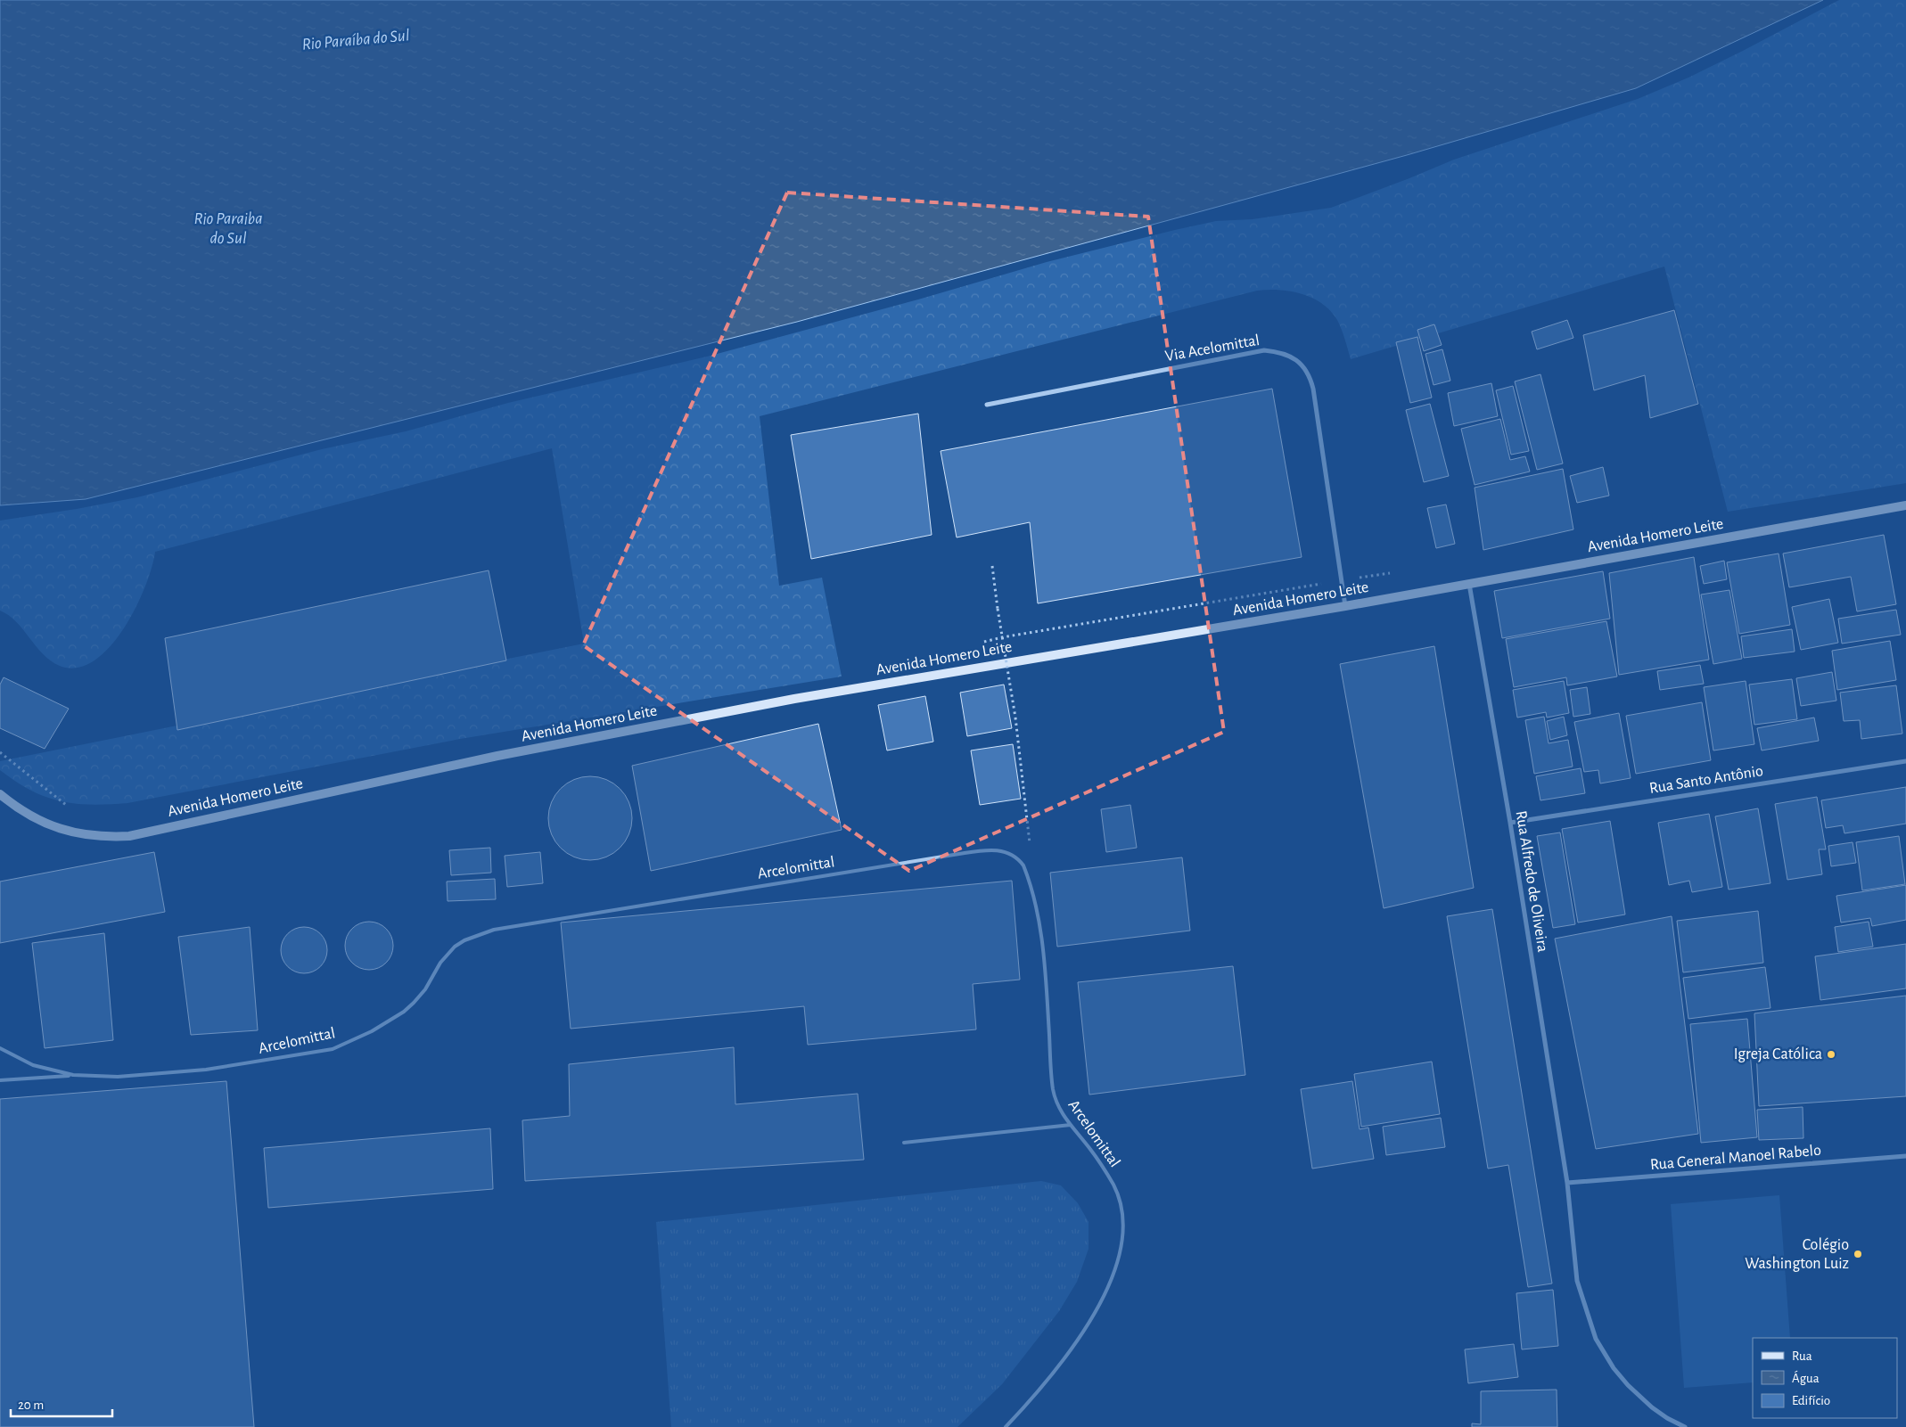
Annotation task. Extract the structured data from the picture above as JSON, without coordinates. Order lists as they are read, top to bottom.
{
  "streets": {
    "street": [
      "Via Acelomittal",
      "Avenida Homero Leite",
      "Rua Santo Antônio",
      "Rua Alfredo de Oliveira",
      "Rua General Manoel Rabelo"
    ],
    "lane": ["Arcelomittal"]
  },
  "crossings": [
    ["Via Acelomittal", "Avenida Homero Leite"],
    ["Avenida Homero Leite", "Rua Alfredo de Oliveira"],
    ["Rua Santo Antônio", "Rua Alfredo de Oliveira"],
    ["Rua Alfredo de Oliveira", "Rua General Manoel Rabelo"]
  ],
  "water": ["Rio Paraíba do Sul", "Rio Paraiba do Sul"],
  "places": ["Igreja Católica", "Colégio Washington Luiz"],
  "legend": ["Rua", "Água", "Edifício"],
  "scale_bar": "20 m"
}
